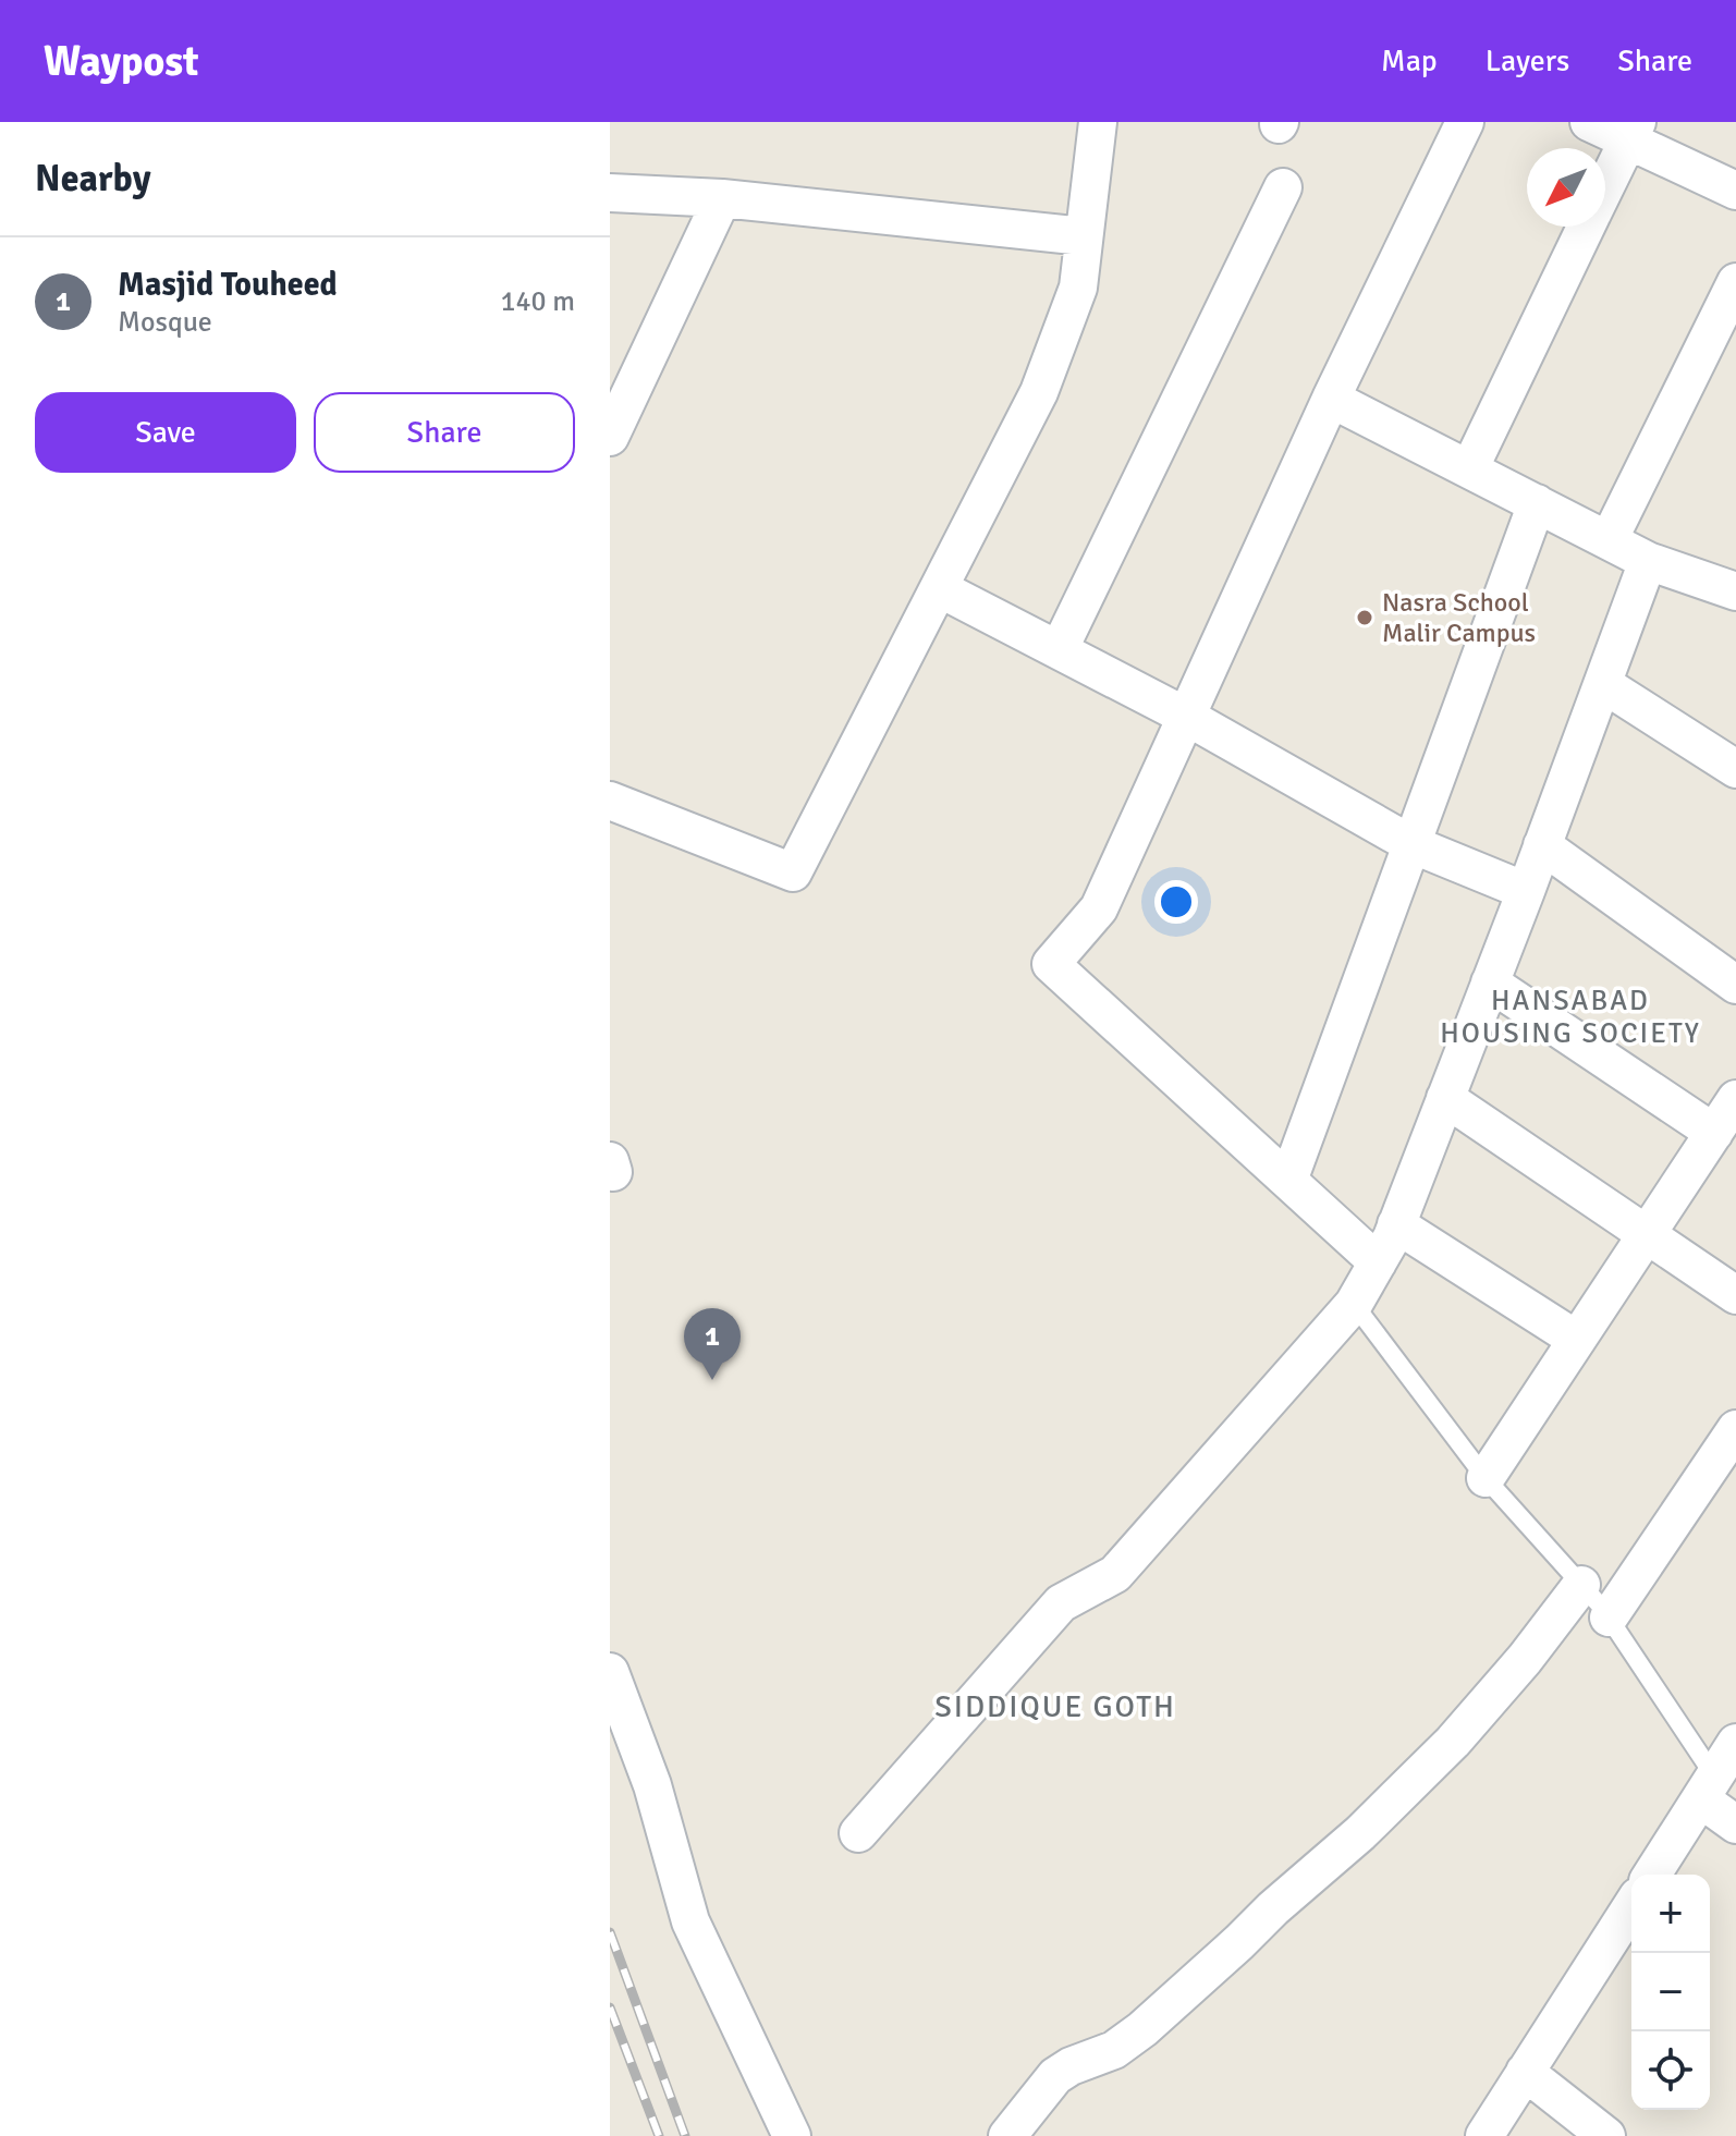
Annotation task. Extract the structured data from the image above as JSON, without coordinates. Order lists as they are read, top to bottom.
{
  "districts": ["HANSABAD HOUSING SOCIETY", "SIDDIQUE GOTH"],
  "places": ["Nasra School Malir Campus"],
  "north": "bottom left",
  "page": {
    "header": "Waypost",
    "nav": ["Map", "Layers", "Share"],
    "heading": "Nearby",
    "list": [
      {
        "mark": "1",
        "name": "Masjid Touheed",
        "note": "Mosque",
        "value": "140 m"
      }
    ],
    "buttons": ["Save", "Share"],
    "pins": "1",
    "map_buttons": ["+", "−"]
  }
}
